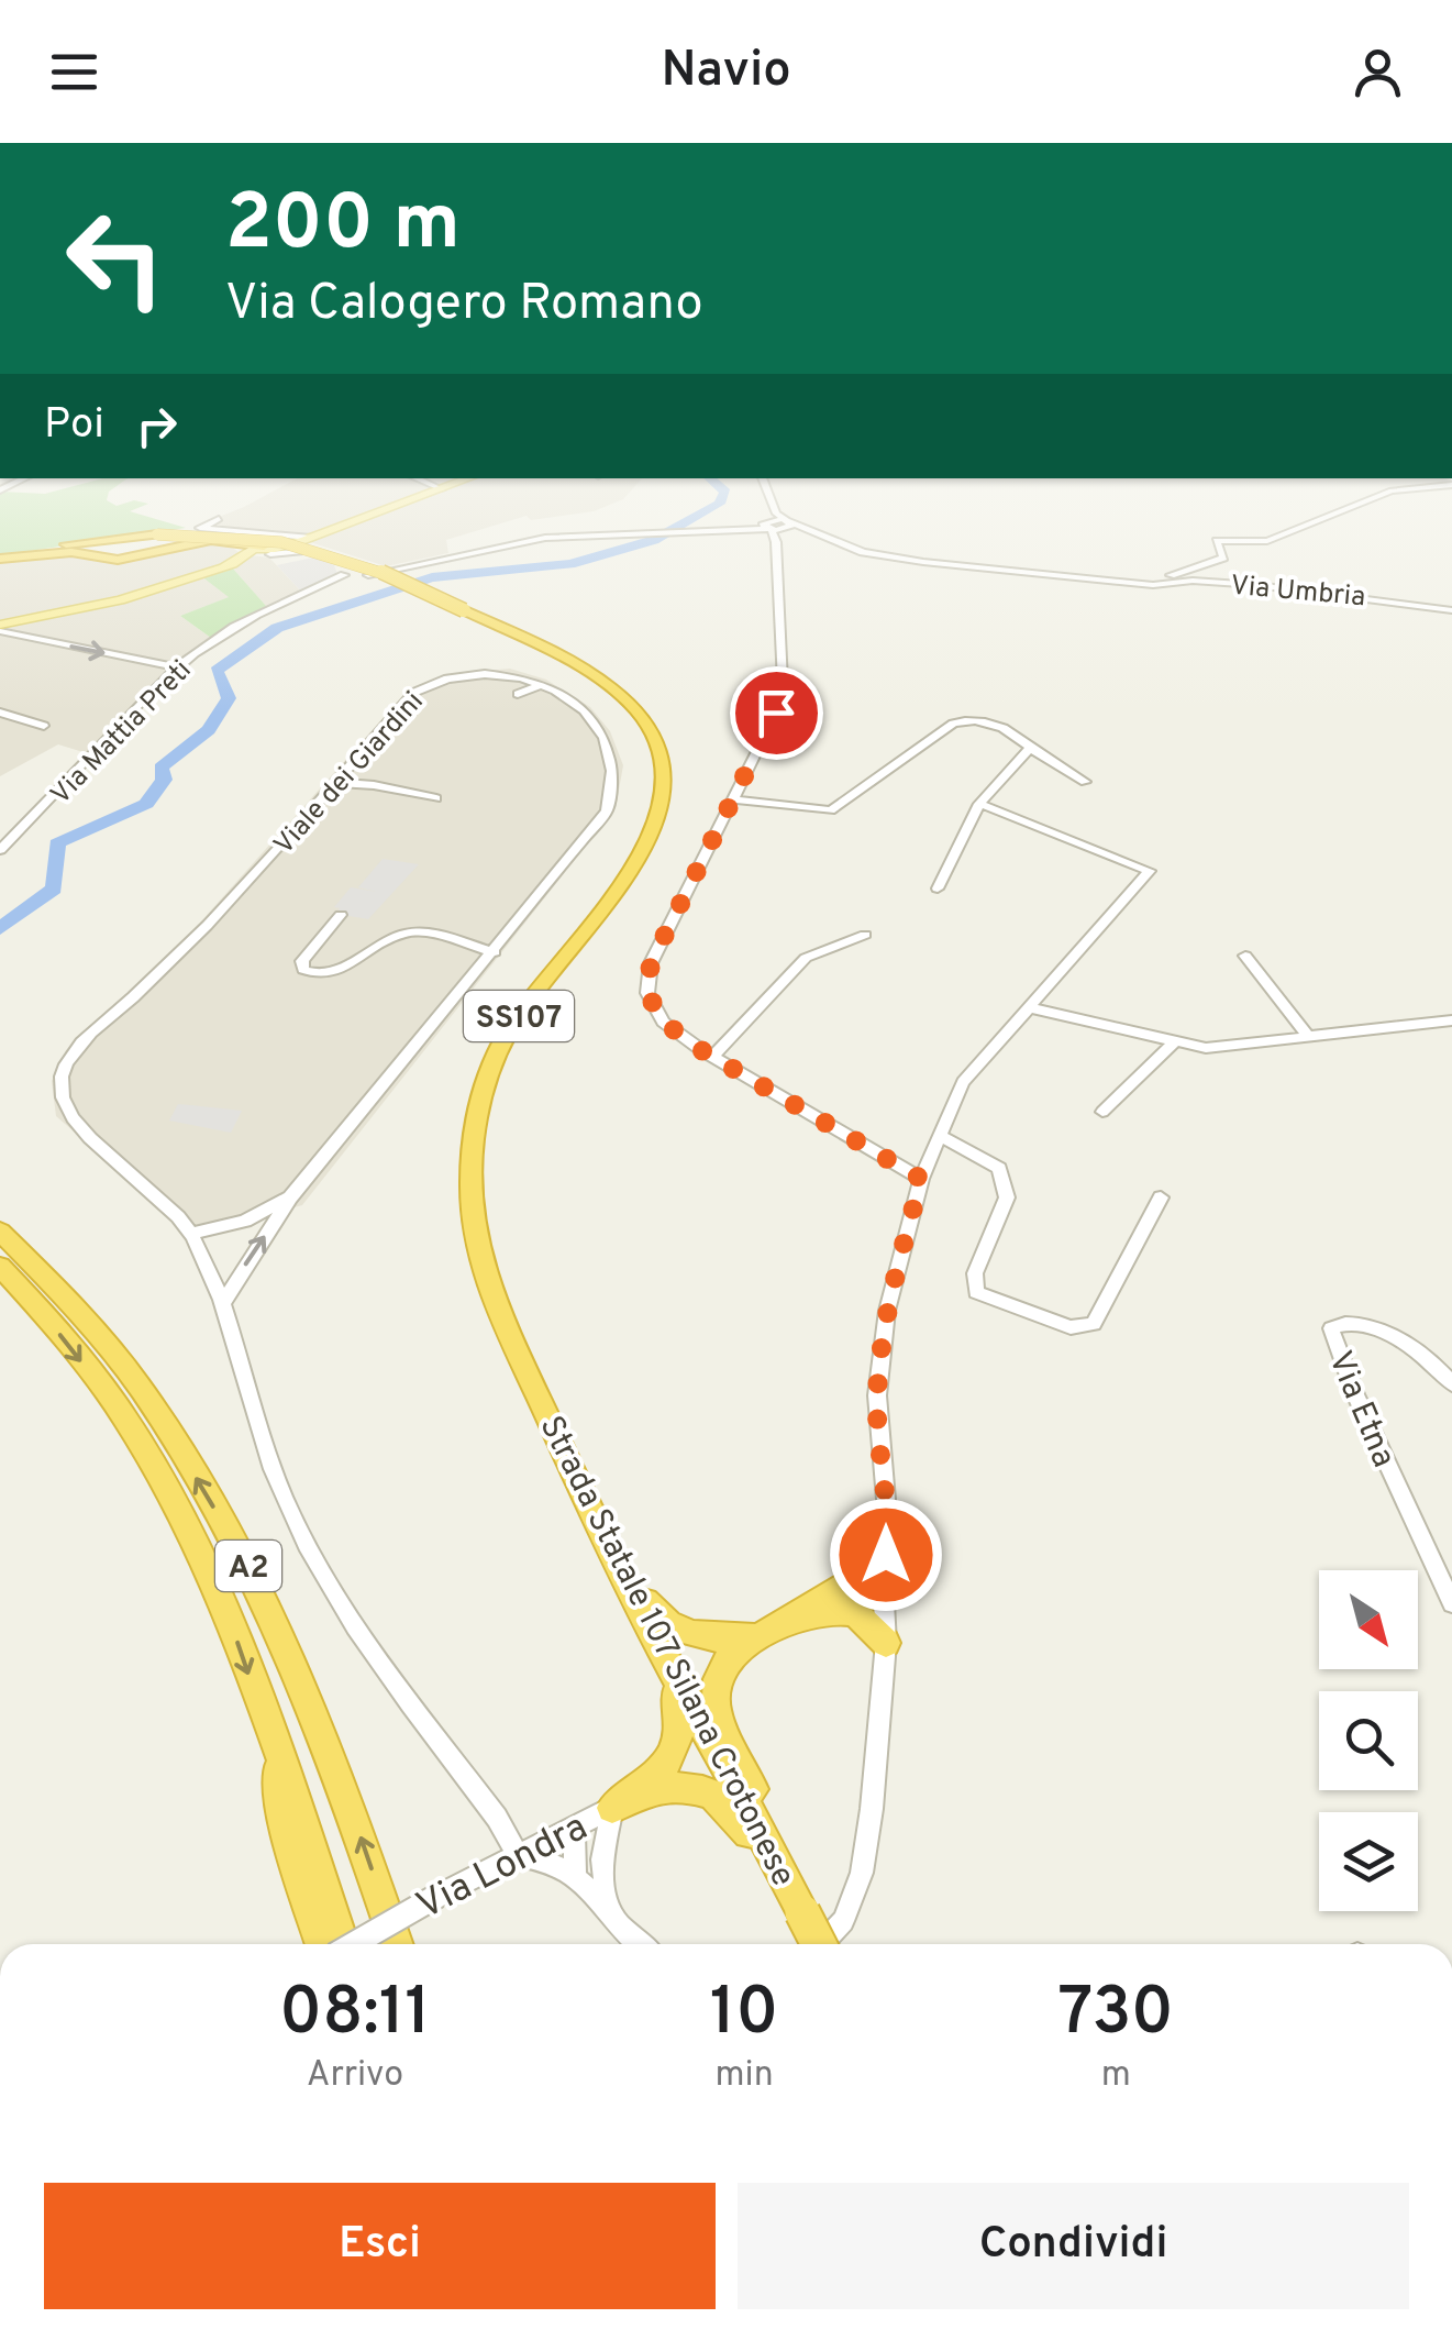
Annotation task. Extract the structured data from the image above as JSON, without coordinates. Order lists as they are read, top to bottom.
{
  "streets": {
    "highway": ["SS107", "A2", "Strada Statale 107 Silana Crotonese"],
    "street": [
      "Via Umbria",
      "Via Mattia Preti",
      "Viale dei Giardini",
      "Via Etna",
      "Via Londra"
    ]
  },
  "crossings": [
    ["Viale dei Giardini", "Via Londra"]
  ],
  "north": "bottom right",
  "page": {
    "header": "Navio",
    "turn": ["200 m", "Via Calogero Romano"],
    "then": "Poi",
    "eta": [
      "08:11",
      "Arrivo",
      "10",
      "min",
      "730",
      "m"
    ],
    "buttons": ["Esci", "Condividi"]
  }
}
